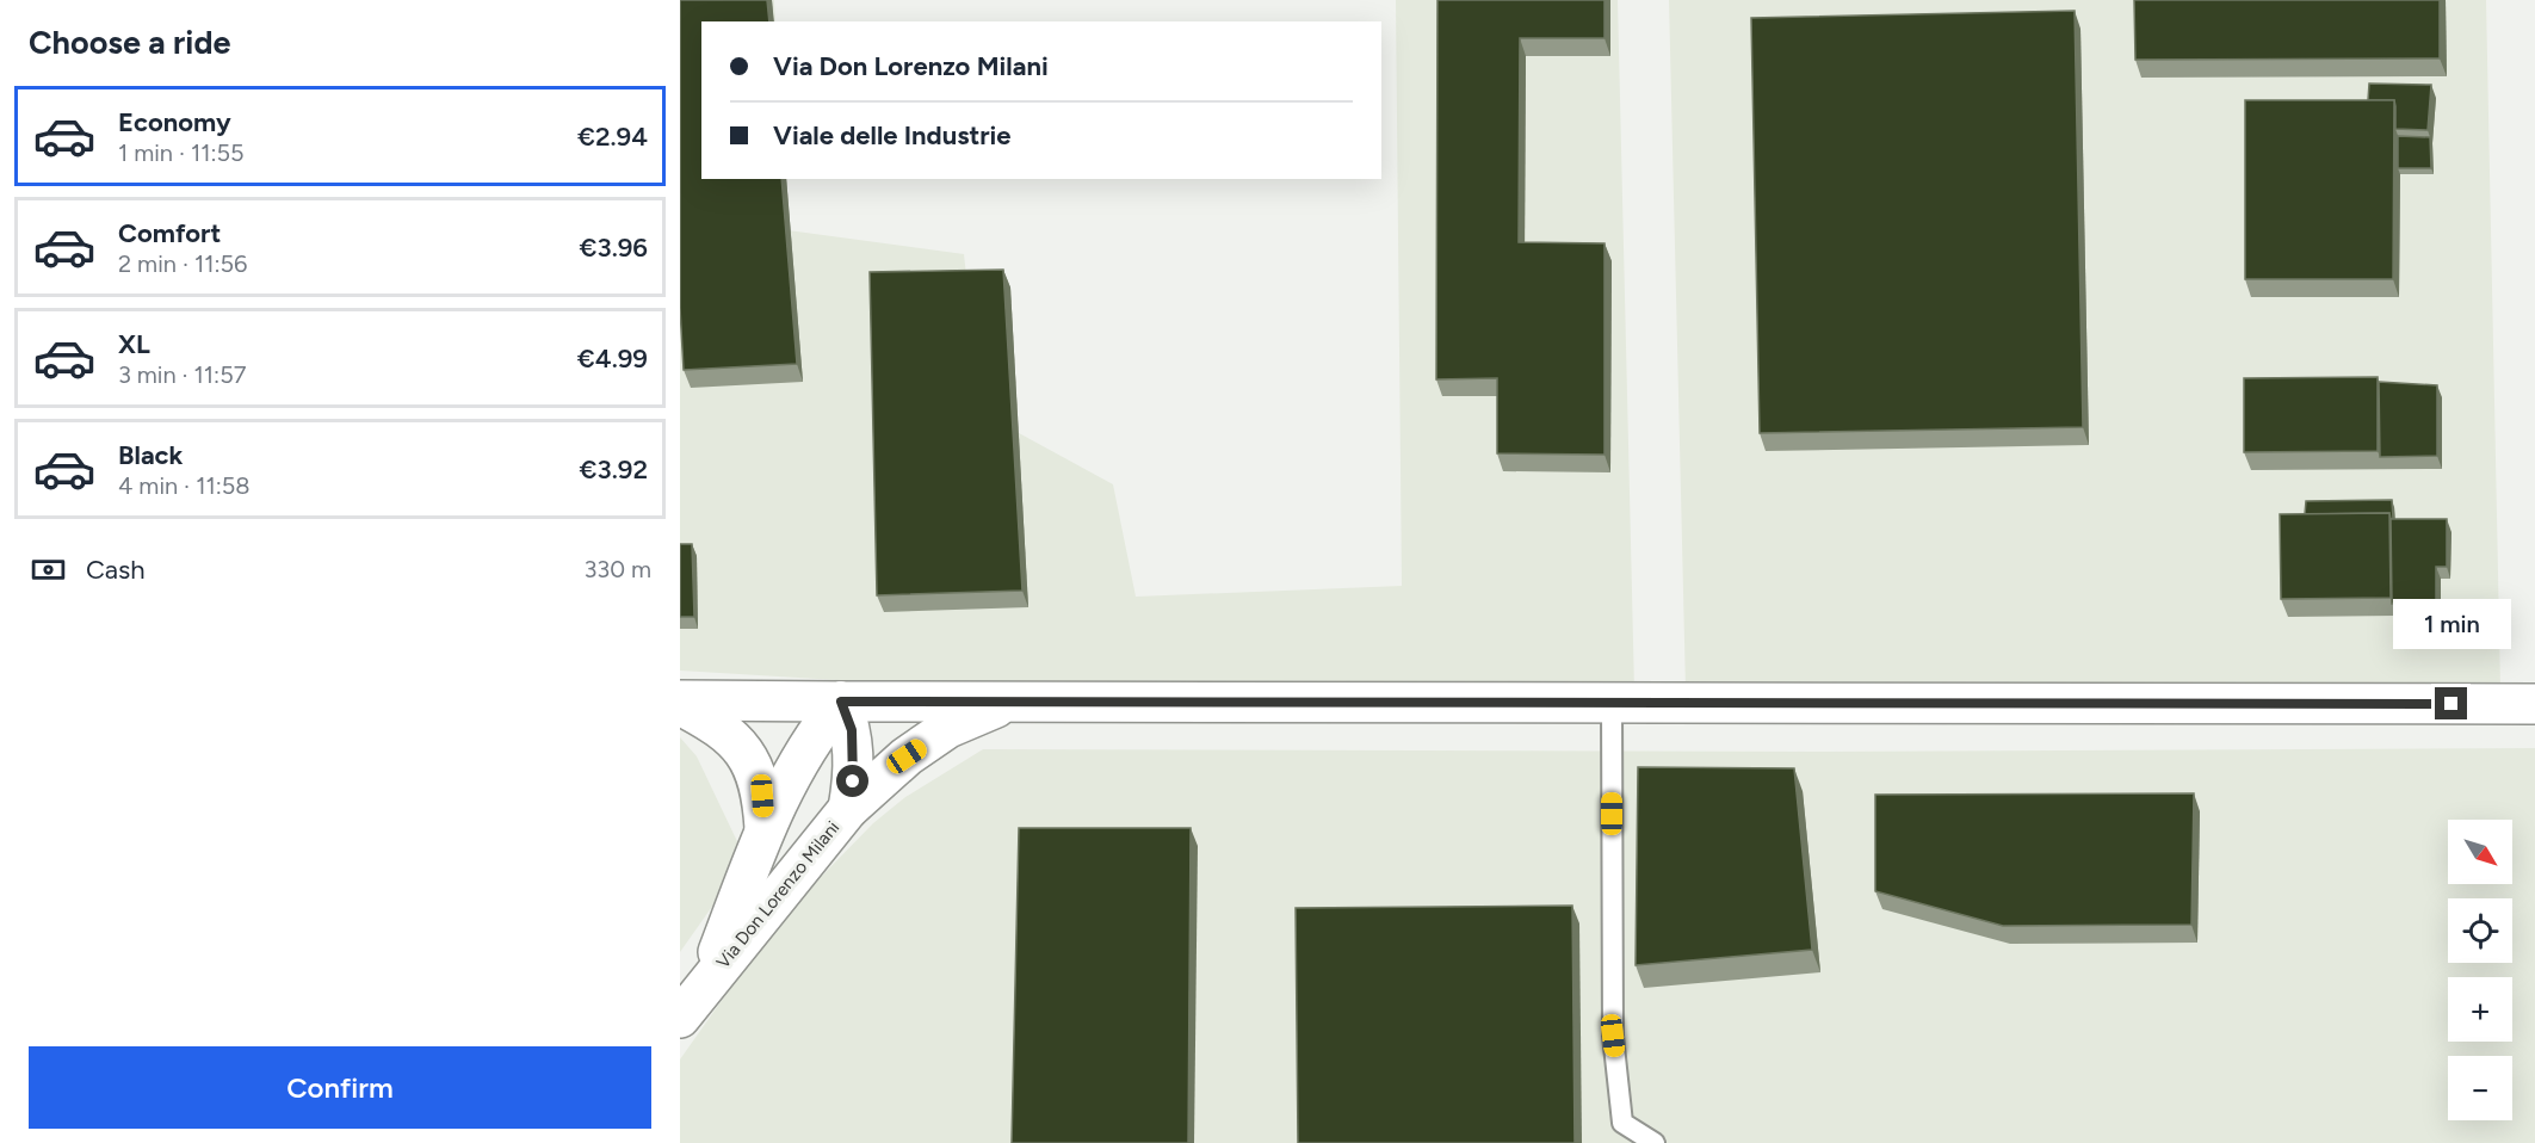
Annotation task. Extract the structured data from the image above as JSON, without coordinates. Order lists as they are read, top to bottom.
{
  "streets": {
    "main road": ["Via Don Lorenzo Milani"]
  },
  "north": "bottom right",
  "page": {
    "heading": "Choose a ride",
    "banner": ["Via Don Lorenzo Milani", "Viale delle Industrie"],
    "list": [
      {
        "name": "Economy",
        "note": "1 min · 11:55",
        "value": "€2.94"
      },
      {
        "name": "Comfort",
        "note": "2 min · 11:56",
        "value": "€3.96"
      },
      {
        "name": "XL",
        "note": "3 min · 11:57",
        "value": "€4.99"
      },
      {
        "name": "Black",
        "note": "4 min · 11:58",
        "value": "€3.92"
      }
    ],
    "pay": ["Cash", "330 m"],
    "bubble": "1 min",
    "map_buttons": ["+", "−"],
    "buttons": "Confirm"
  }
}
